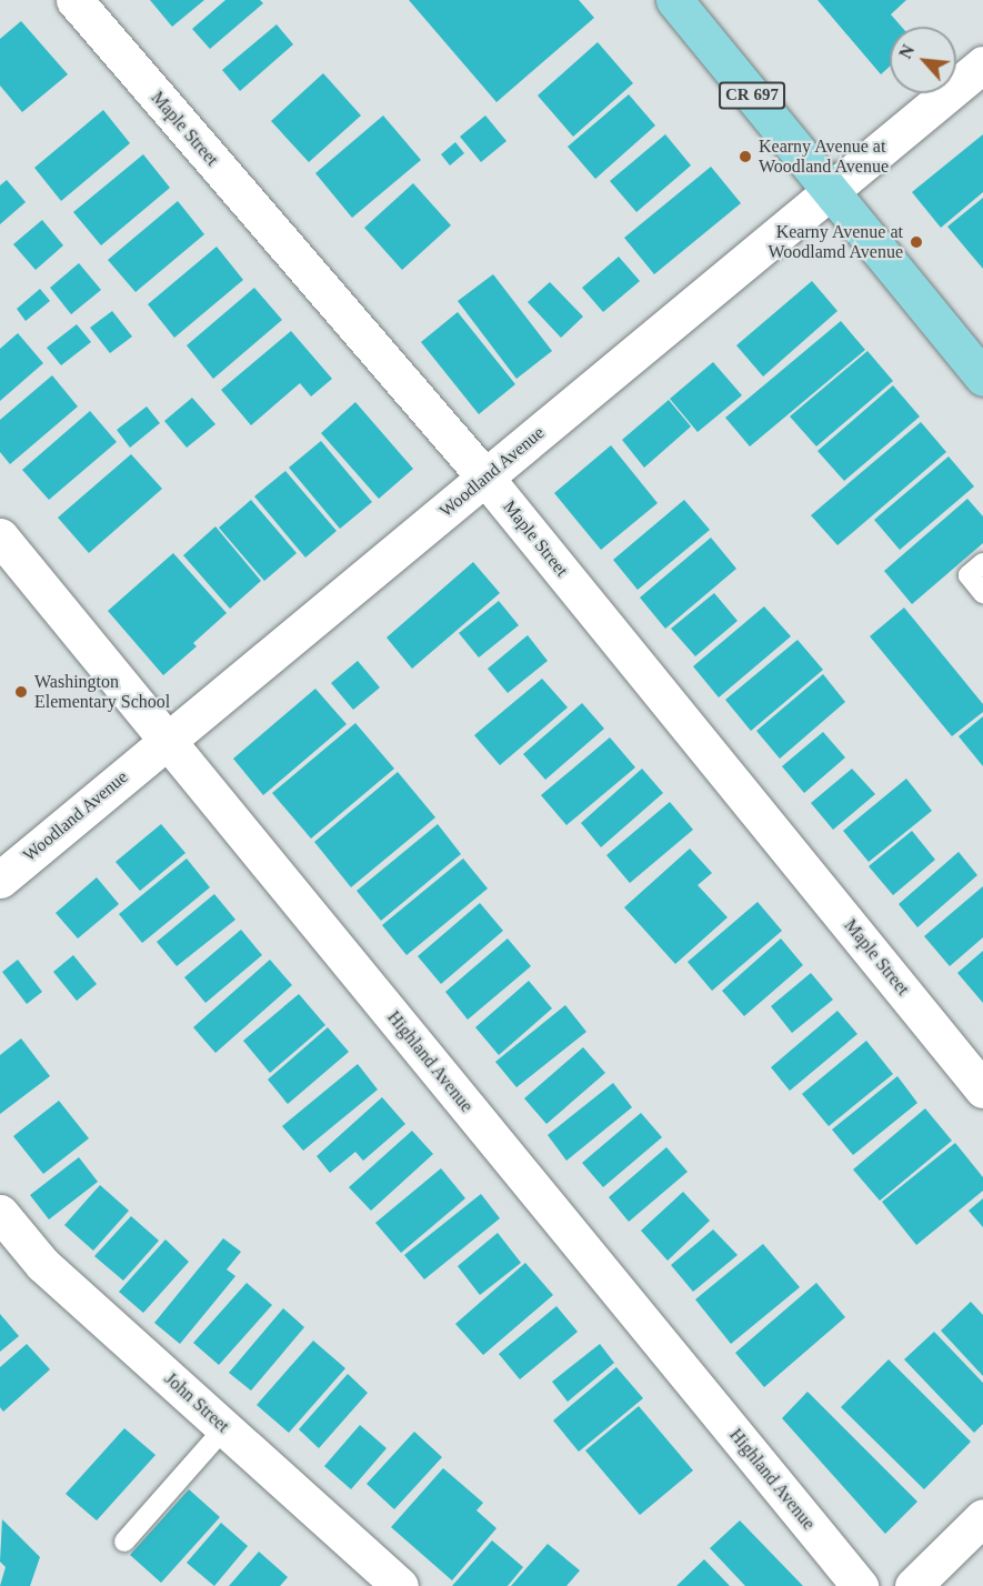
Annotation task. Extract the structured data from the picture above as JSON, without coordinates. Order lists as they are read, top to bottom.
{
  "streets": {
    "main road": ["CR 697"],
    "street": [
      "Maple Street",
      "Woodland Avenue",
      "Highland Avenue",
      "John Street"
    ]
  },
  "crossings": [
    ["CR 697", "Woodland Avenue"],
    ["Maple Street", "Woodland Avenue"],
    ["Woodland Avenue", "Highland Avenue"]
  ],
  "places": ["Kearny Avenue at Woodland Avenue", "Kearny Avenue at Woodlamd Avenue", "Washington Elementary School"],
  "north": "top left"
}
